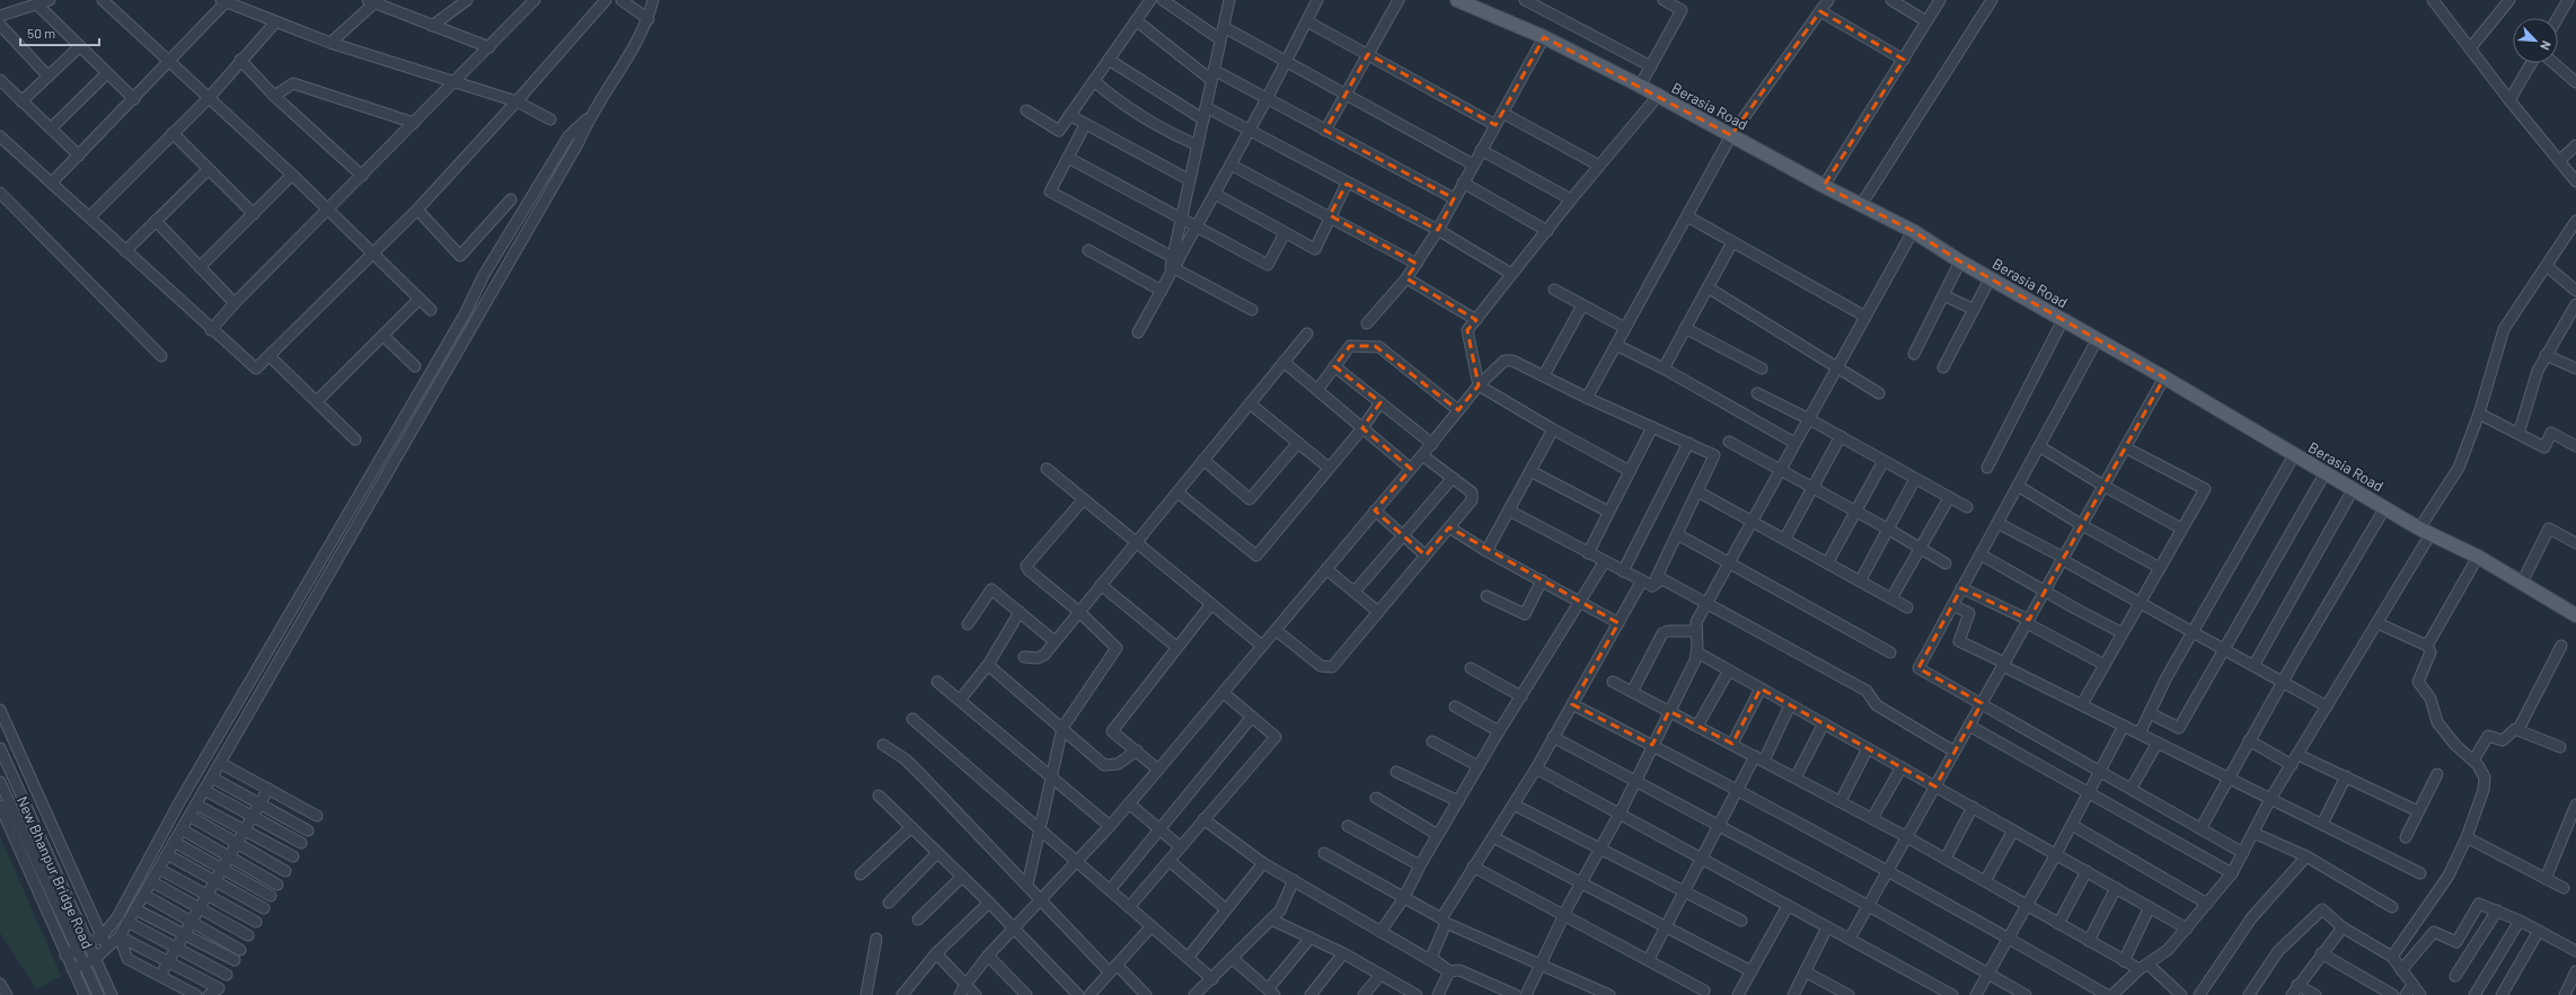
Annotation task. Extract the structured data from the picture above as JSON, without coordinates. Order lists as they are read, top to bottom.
{
  "streets": {
    "main road": ["Berasia Road"],
    "street": ["New Bhanpur Bridge Road"]
  },
  "scale_bar": "50 m",
  "north": "bottom right"
}
